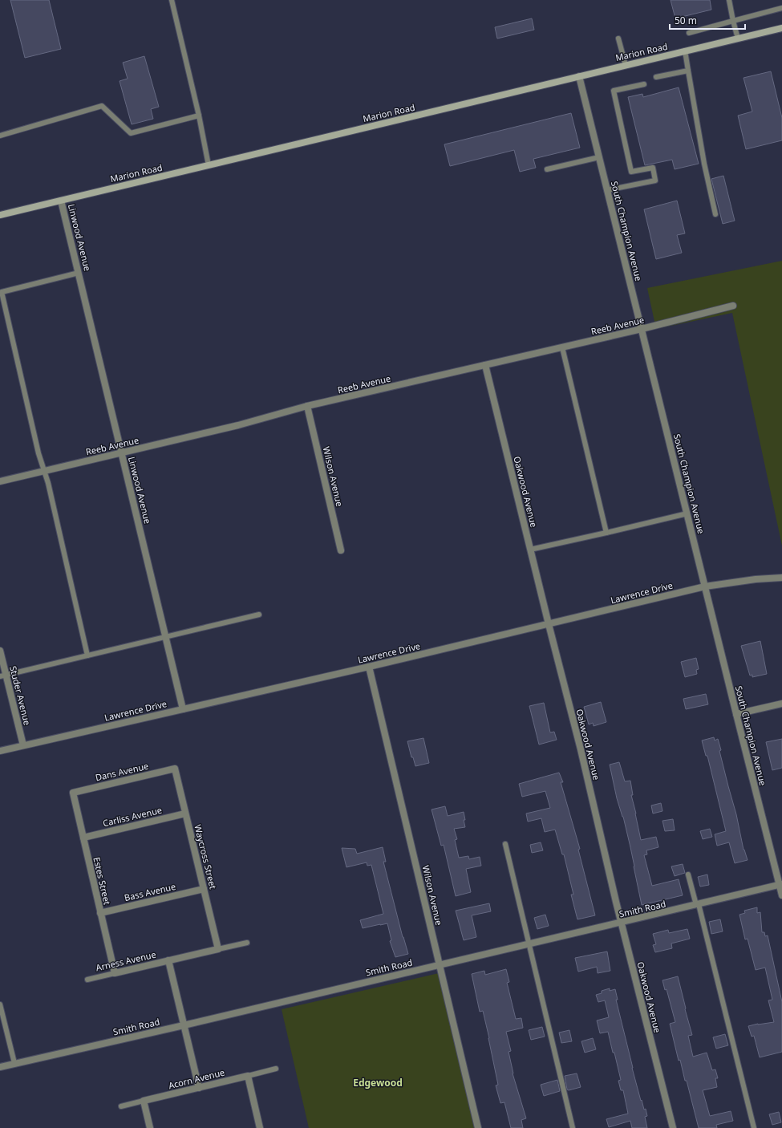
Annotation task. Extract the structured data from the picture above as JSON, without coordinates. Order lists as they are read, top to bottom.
{
  "streets": {
    "street": [
      "Marion Road",
      "South Champion Avenue",
      "Linwood Avenue",
      "Reeb Avenue",
      "Wilson Avenue",
      "Oakwood Avenue",
      "Lawrence Drive",
      "Studer Avenue",
      "Dans Avenue",
      "Carliss Avenue",
      "Waycross Street",
      "Estes Street",
      "Bass Avenue",
      "Smith Road",
      "Arness Avenue",
      "Acorn Avenue"
    ]
  },
  "crossings": [
    ["Marion Road", "South Champion Avenue"],
    ["Marion Road", "Linwood Avenue"],
    ["South Champion Avenue", "Reeb Avenue"],
    ["South Champion Avenue", "Lawrence Drive"],
    ["South Champion Avenue", "Smith Road"],
    ["Linwood Avenue", "Reeb Avenue"],
    ["Linwood Avenue", "Lawrence Drive"],
    ["Reeb Avenue", "Wilson Avenue"],
    ["Reeb Avenue", "Oakwood Avenue"],
    ["Wilson Avenue", "Lawrence Drive"],
    ["Wilson Avenue", "Smith Road"],
    ["Oakwood Avenue", "Lawrence Drive"],
    ["Oakwood Avenue", "Smith Road"],
    ["Lawrence Drive", "Studer Avenue"],
    ["Dans Avenue", "Waycross Street"],
    ["Dans Avenue", "Estes Street"],
    ["Carliss Avenue", "Waycross Street"],
    ["Carliss Avenue", "Estes Street"],
    ["Waycross Street", "Bass Avenue"],
    ["Waycross Street", "Arness Avenue"],
    ["Estes Street", "Bass Avenue"],
    ["Estes Street", "Arness Avenue"],
    ["Smith Road", "Arness Avenue"],
    ["Arness Avenue", "Acorn Avenue"]
  ],
  "districts": ["Edgewood"],
  "scale_bar": "50 m"
}
